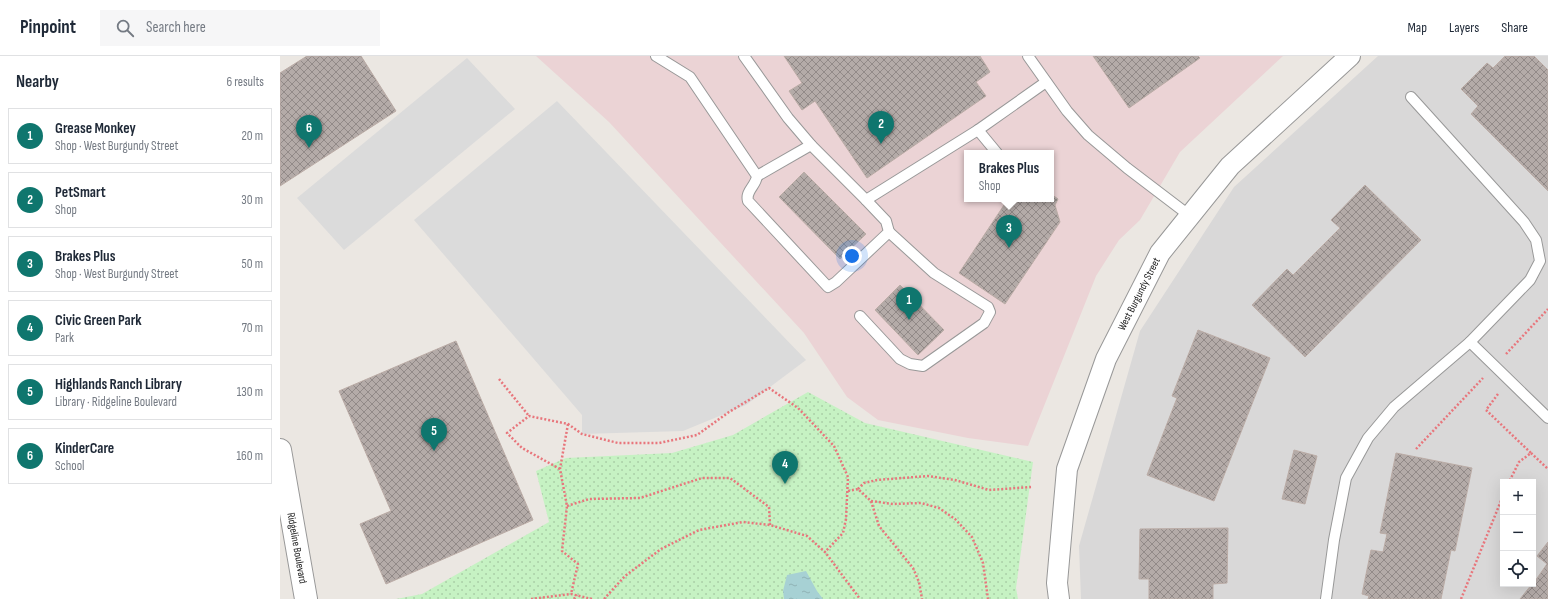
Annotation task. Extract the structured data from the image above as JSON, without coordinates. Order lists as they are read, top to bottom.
{
  "streets": {
    "street": ["West Burgundy Street", "Ridgeline Boulevard"]
  },
  "page": {
    "header": "Pinpoint",
    "search": "Search here",
    "nav": ["Map", "Layers", "Share"],
    "heading": ["Nearby", "6 results"],
    "list": [
      {
        "mark": "1",
        "name": "Grease Monkey",
        "note": "Shop · West Burgundy Street",
        "value": "20 m"
      },
      {
        "mark": "2",
        "name": "PetSmart",
        "note": "Shop",
        "value": "30 m"
      },
      {
        "mark": "3",
        "name": "Brakes Plus",
        "note": "Shop · West Burgundy Street",
        "value": "50 m"
      },
      {
        "mark": "4",
        "name": "Civic Green Park",
        "note": "Park",
        "value": "70 m"
      },
      {
        "mark": "5",
        "name": "Highlands Ranch Library",
        "note": "Library · Ridgeline Boulevard",
        "value": "130 m"
      },
      {
        "mark": "6",
        "name": "KinderCare",
        "note": "School",
        "value": "160 m"
      }
    ],
    "pins": [
      "2",
      "6",
      "3",
      "1",
      "5",
      "4"
    ],
    "popup": ["Brakes Plus", "Shop"],
    "map_buttons": ["+", "−"]
  }
}
